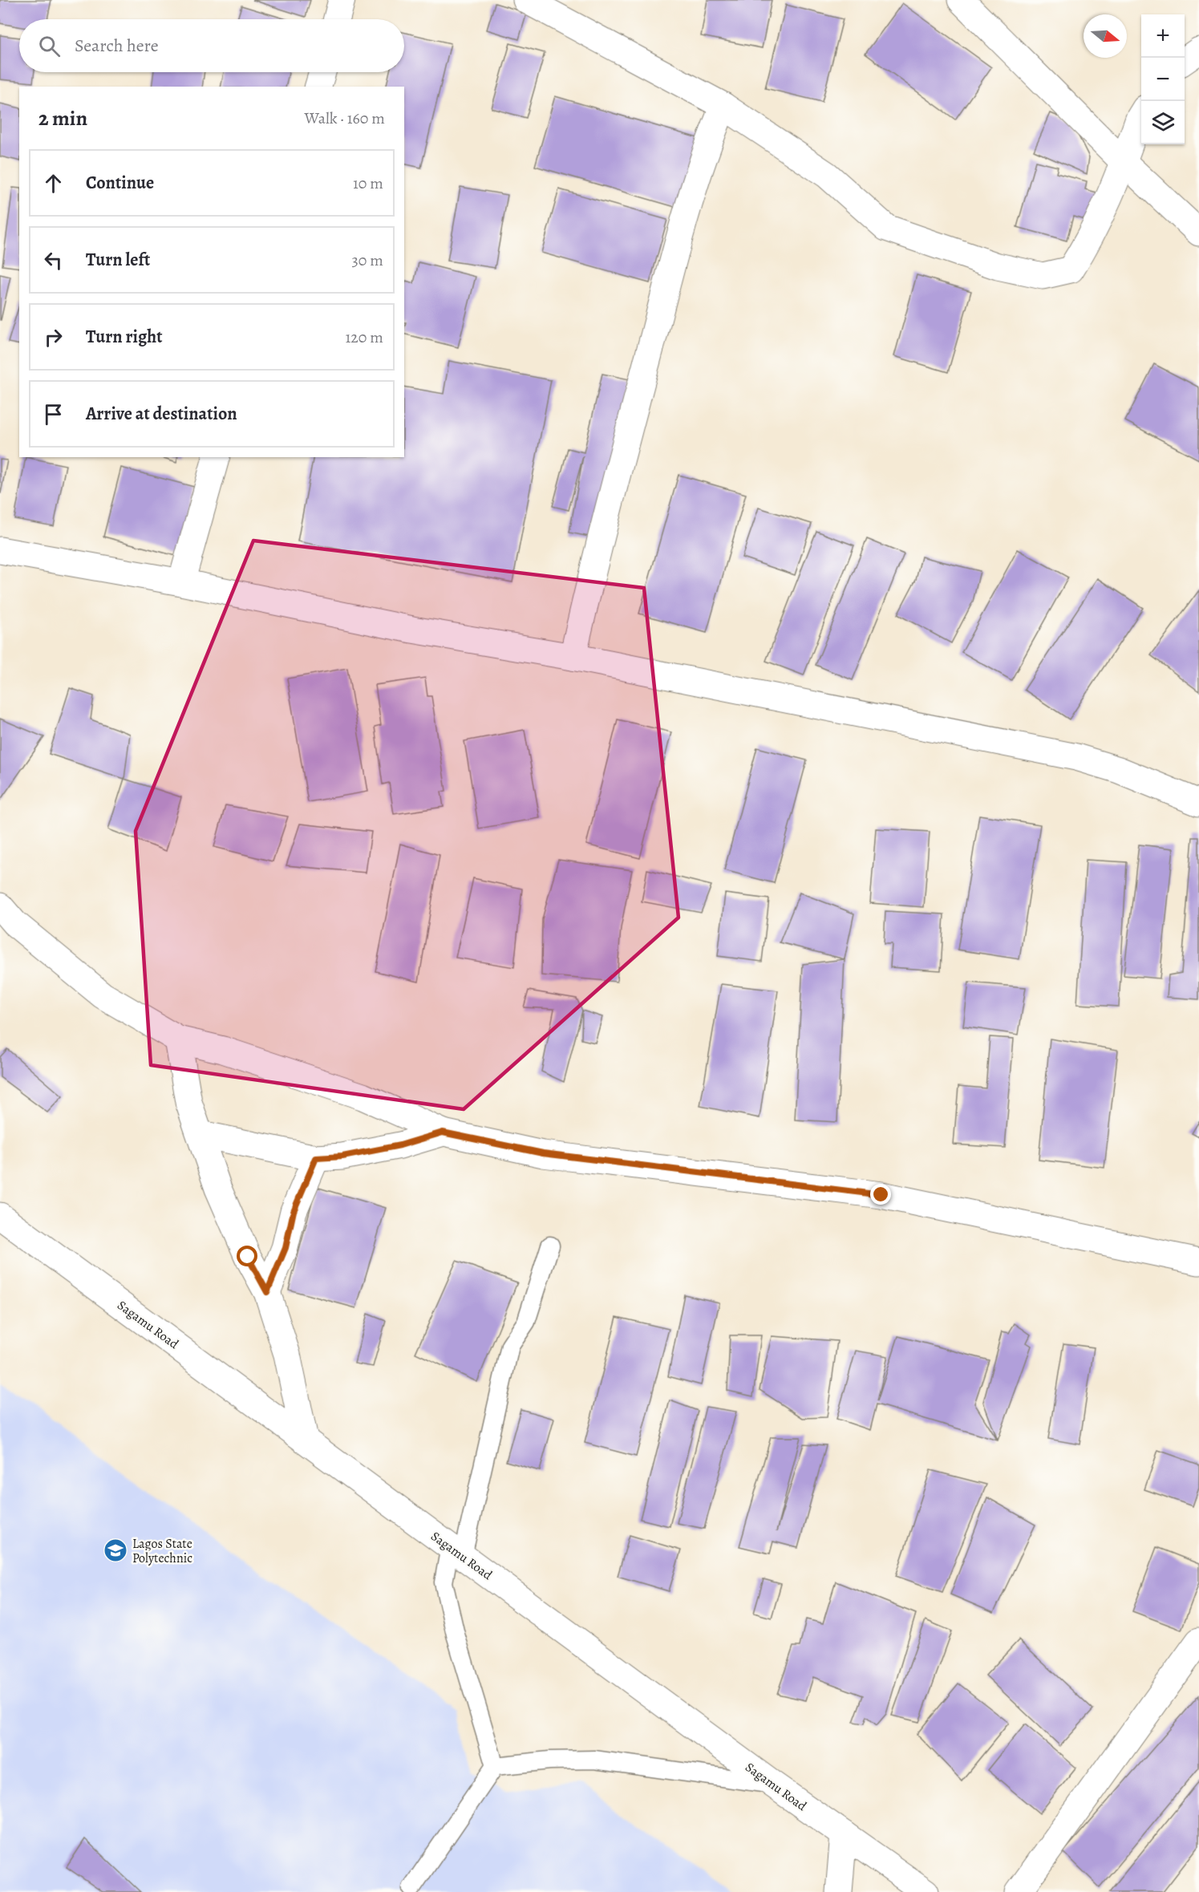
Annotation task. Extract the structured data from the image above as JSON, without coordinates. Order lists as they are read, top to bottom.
{
  "streets": {
    "main road": ["Sagamu Road"]
  },
  "places": {
    "school or university": ["Lagos State Polytechnic"]
  },
  "north": "right",
  "page": {
    "map_buttons": ["+", "−"],
    "search": "Search here",
    "heading": ["2 min", "Walk · 160 m"],
    "list": [
      ["Continue", "10 m"],
      ["Turn left", "30 m"],
      ["Turn right", "120 m"],
      "Arrive at destination"
    ]
  }
}
